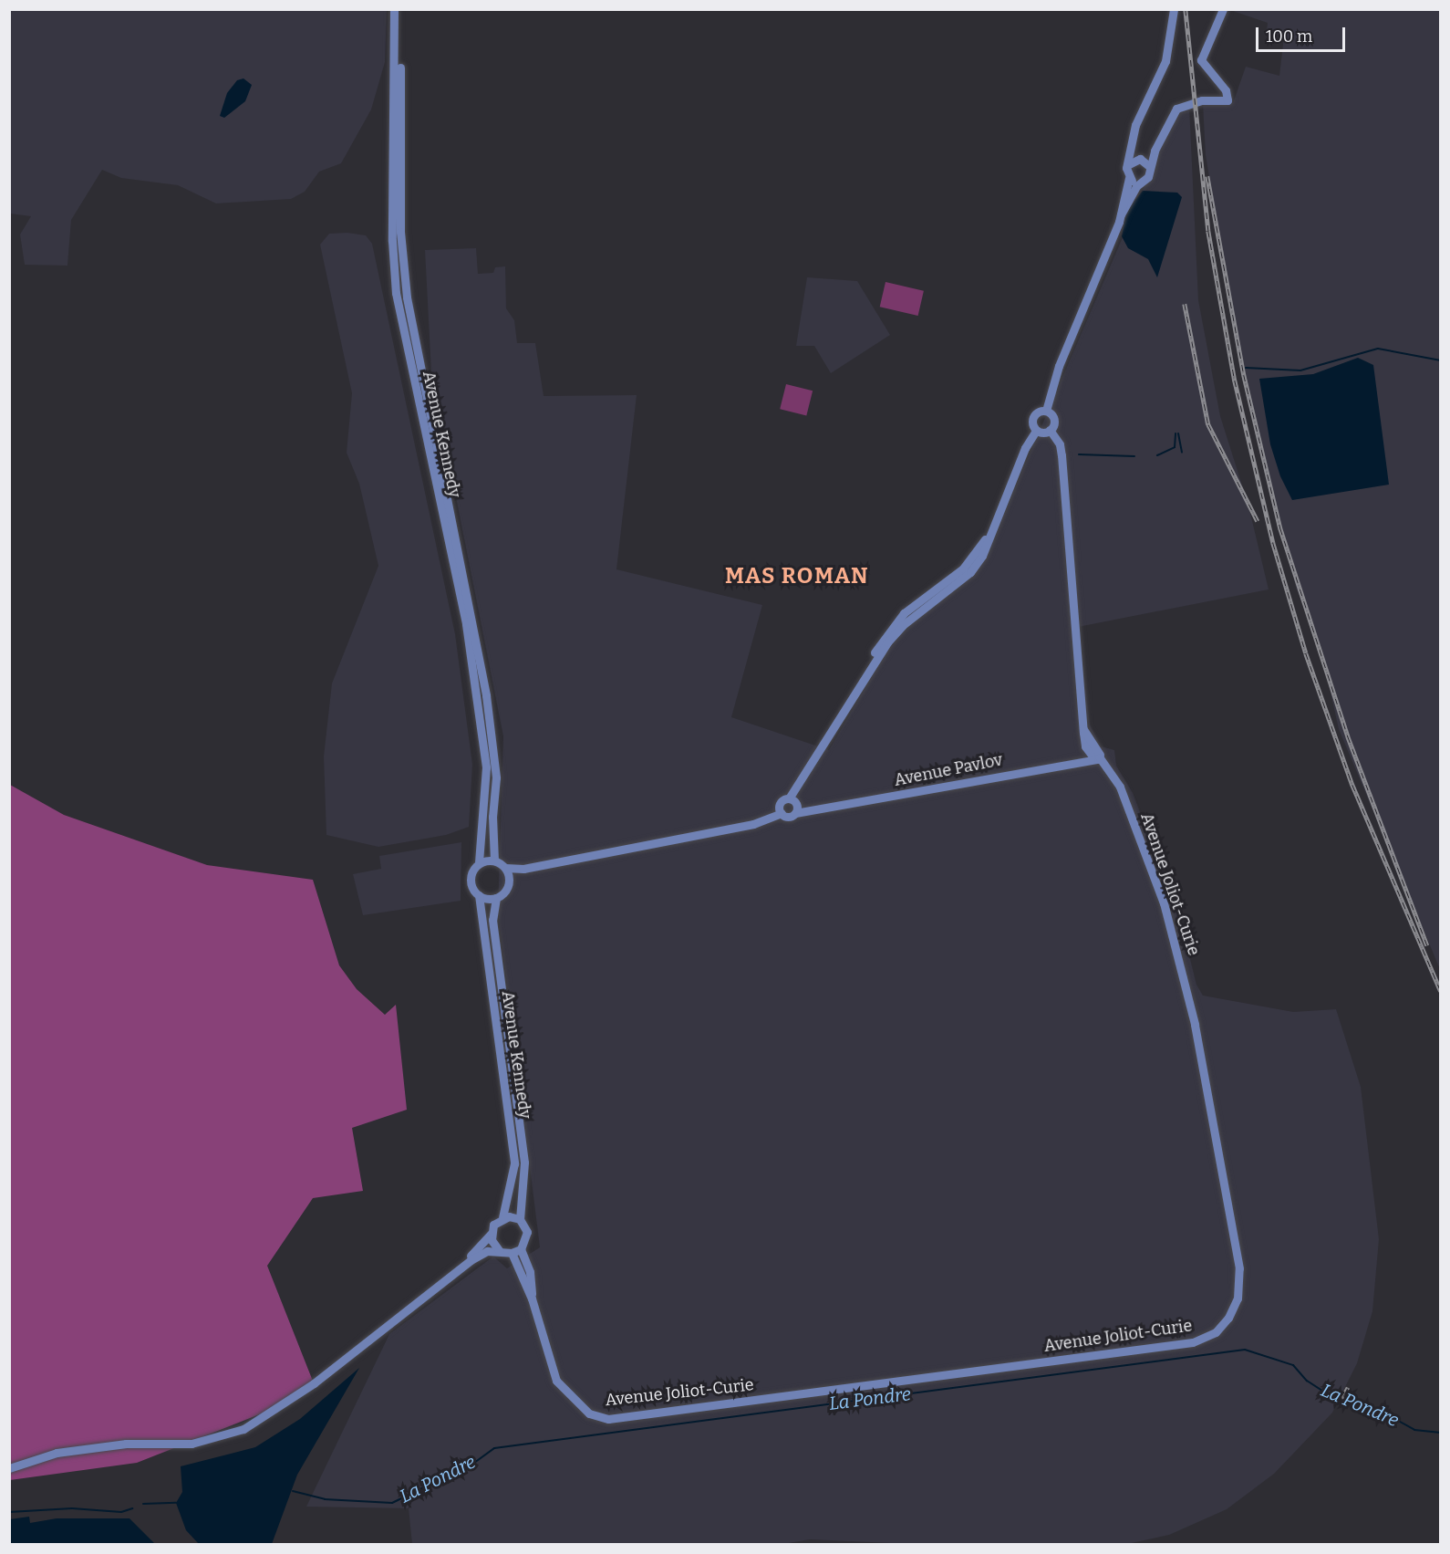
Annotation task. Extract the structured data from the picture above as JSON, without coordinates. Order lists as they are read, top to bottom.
{
  "streets": {
    "street": ["Avenue Kennedy", "Avenue Pavlov", "Avenue Joliot-Curie"]
  },
  "crossings": [
    ["Avenue Kennedy", "Avenue Joliot-Curie"],
    ["Avenue Pavlov", "Avenue Joliot-Curie"]
  ],
  "districts": ["MAS ROMAN"],
  "water": ["La Pondre"],
  "scale_bar": "100 m"
}
